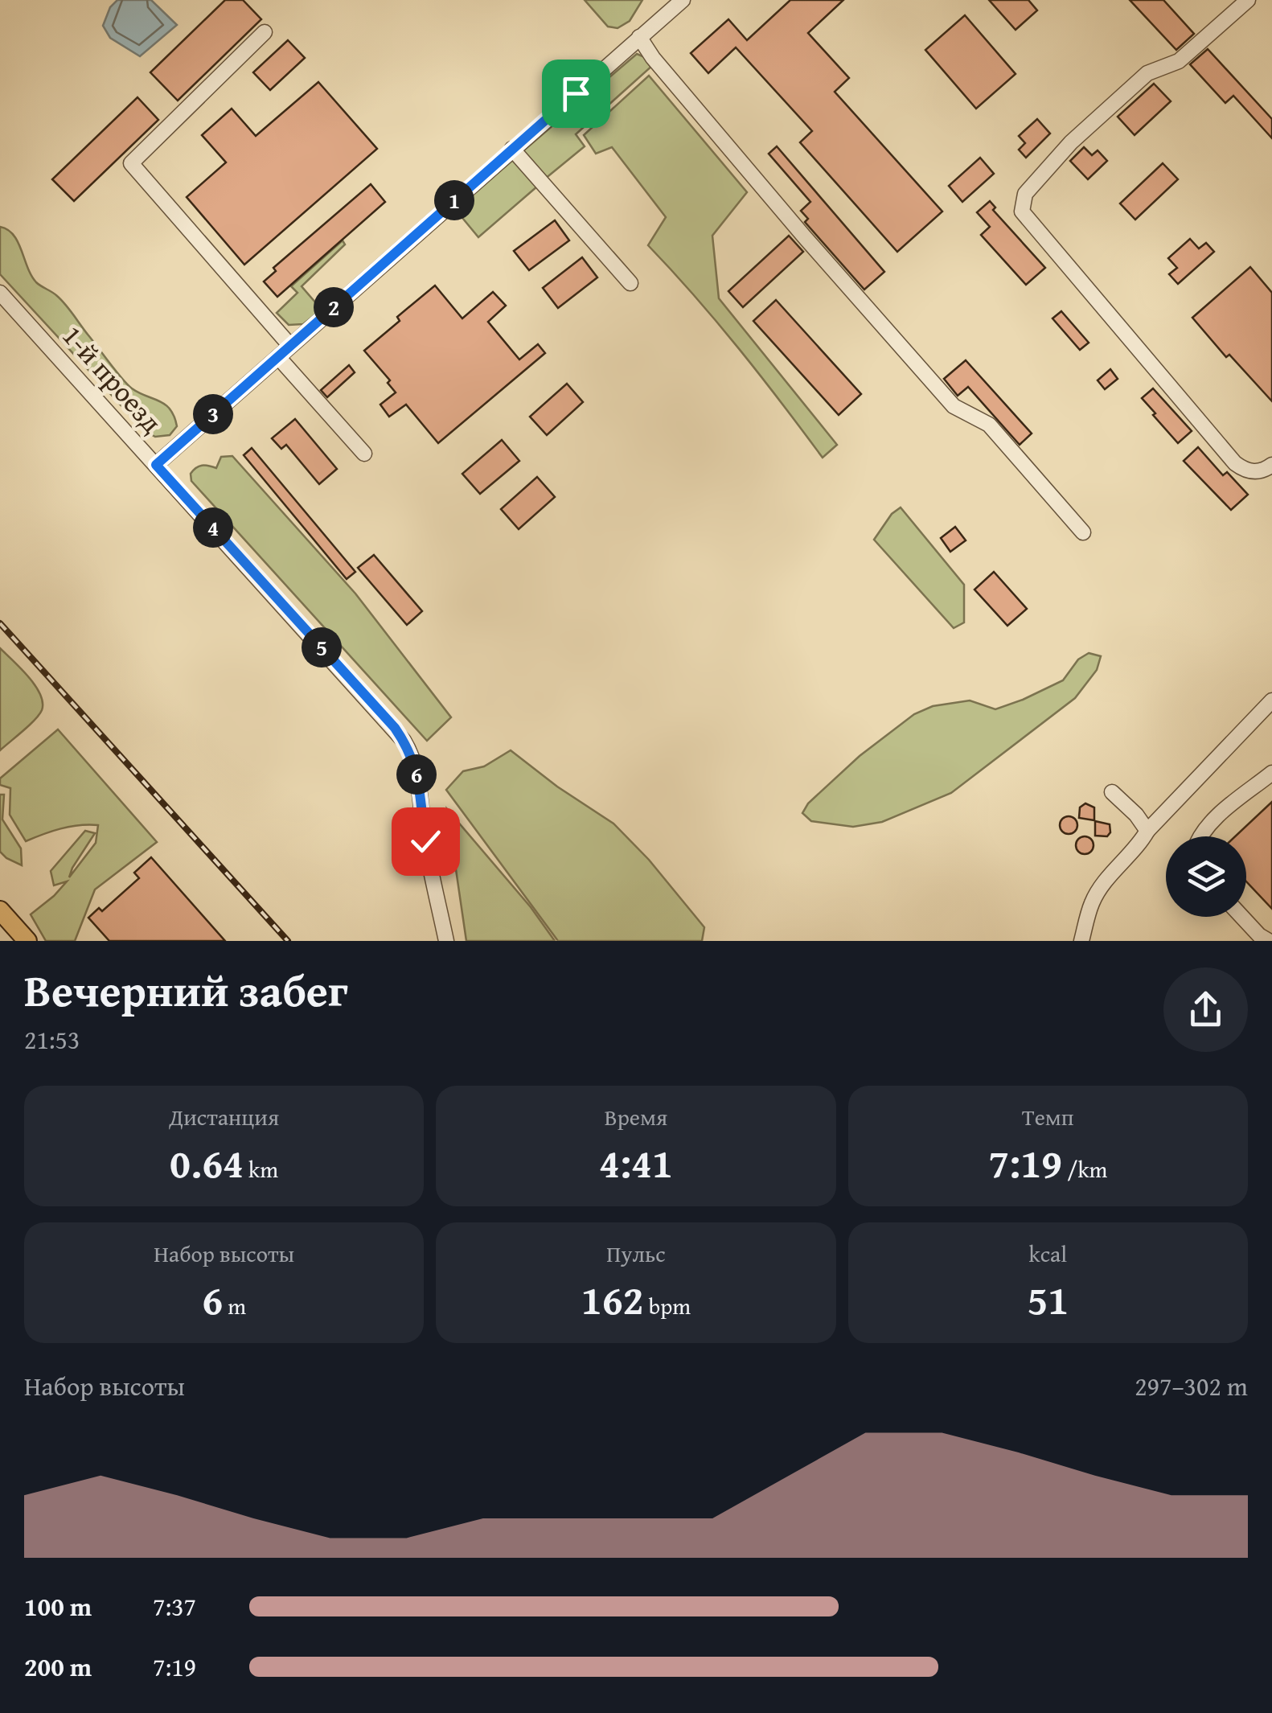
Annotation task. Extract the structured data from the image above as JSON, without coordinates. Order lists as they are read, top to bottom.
{
  "streets": {
    "street": ["1-й проезд"]
  },
  "page": {
    "pins": [
      "1",
      "2",
      "3",
      "4",
      "5",
      "6"
    ],
    "heading": ["Вечерний забег", "21:53"],
    "stats": [
      ["Дистанция", "0.64 km"],
      ["Время", "4:41"],
      ["Темп", "7:19 /km"],
      ["Набор высоты", "6 m"],
      ["Пульс", "162 bpm"],
      ["kcal", "51"]
    ],
    "chart": ["Набор высоты", "297–302 m"],
    "list": [
      {
        "name": "100 m",
        "note": "7:37"
      },
      {
        "name": "200 m",
        "note": "7:19"
      }
    ]
  }
}
